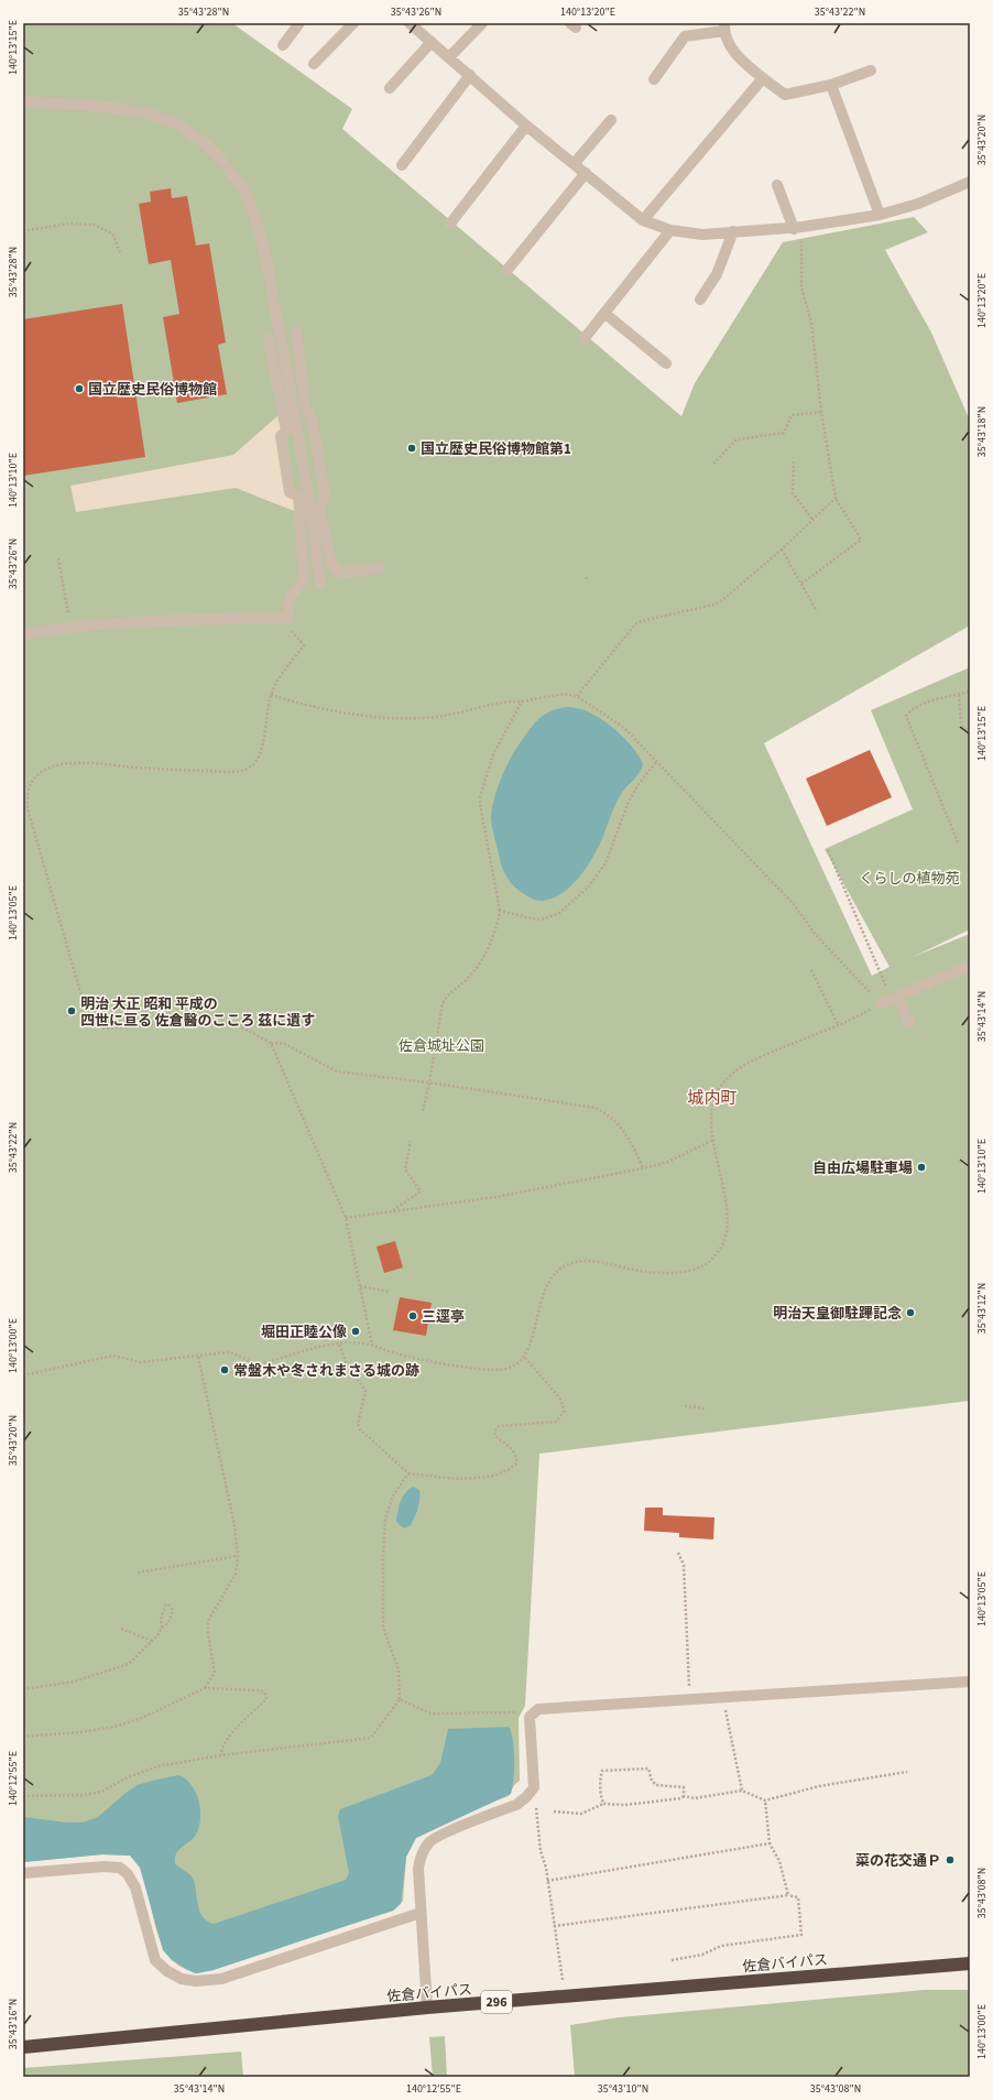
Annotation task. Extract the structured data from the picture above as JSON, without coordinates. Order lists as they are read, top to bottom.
{
  "streets": {
    "highway": ["佐倉バイパス", "296"]
  },
  "districts": ["城内町"],
  "parks": ["くらしの植物苑", "佐倉城址公園"],
  "places": [
    "国立歴史民俗博物館",
    "国立歴史民俗博物館第1",
    "明治 大正 昭和 平成の 四世に亘る 佐倉醫のこころ 茲に遺す",
    "自由広場駐車場",
    "明治天皇御駐蹕記念",
    "三逕亭",
    "堀田正睦公像",
    "常盤木や冬されまさる城の跡",
    "菜の花交通Ｐ"
  ],
  "coordinates": [
    "35°43'28\"N",
    "35°43'26\"N",
    "140°13'20\"E",
    "35°43'22\"N",
    "140°13'15\"E",
    "35°43'20\"N",
    "35°43'18\"N",
    "140°13'10\"E",
    "140°13'05\"E",
    "35°43'14\"N",
    "35°43'12\"N",
    "140°13'00\"E",
    "140°12'55\"E",
    "35°43'08\"N",
    "35°43'16\"N",
    "35°43'10\"N"
  ]
}
